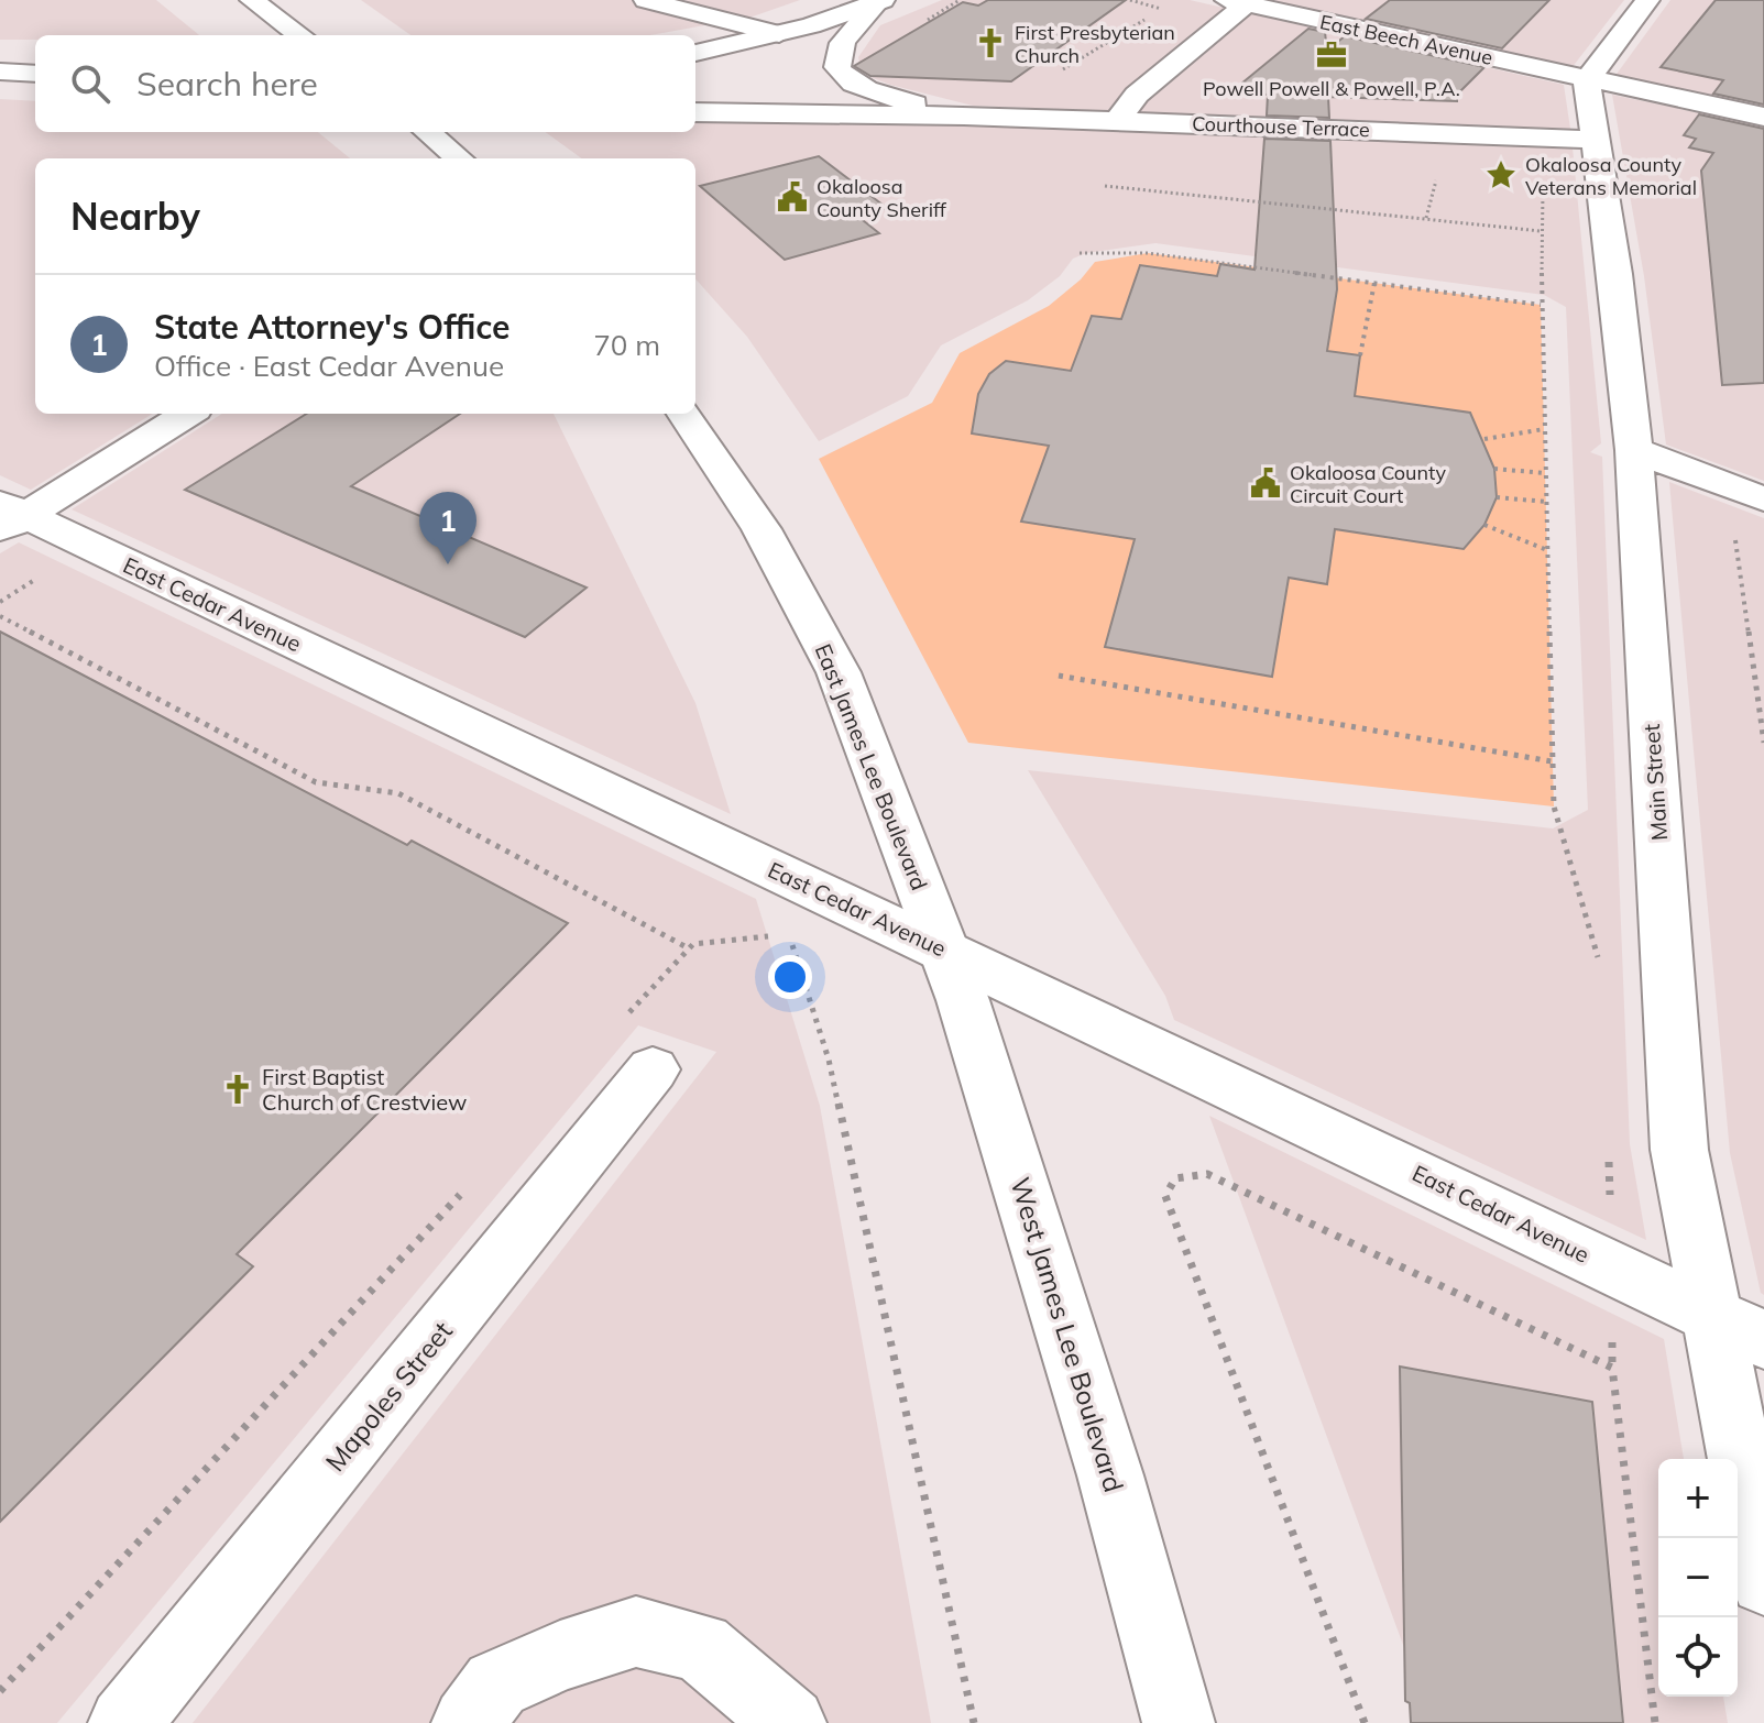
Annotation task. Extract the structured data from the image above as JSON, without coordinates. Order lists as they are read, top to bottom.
{
  "streets": {
    "street": [
      "East Beech Avenue",
      "Courthouse Terrace",
      "East Cedar Avenue",
      "East James Lee Boulevard",
      "Main Street",
      "West James Lee Boulevard",
      "Mapoles Street"
    ]
  },
  "crossings": [
    ["East Beech Avenue", "Main Street"],
    ["Courthouse Terrace", "Main Street"],
    ["East Cedar Avenue", "East James Lee Boulevard"],
    ["East Cedar Avenue", "Main Street"],
    ["East Cedar Avenue", "West James Lee Boulevard"],
    ["East James Lee Boulevard", "West James Lee Boulevard"]
  ],
  "places": {
    "church": ["First Presbyterian Church", "First Baptist Church of Crestview"],
    "office": ["Powell Powell & Powell, P.A."],
    "place": ["Okaloosa County Veterans Memorial"],
    "public building": ["Okaloosa County Sheriff", "Okaloosa County Circuit Court"]
  },
  "page": {
    "search": "Search here",
    "heading": "Nearby",
    "list": [
      {
        "mark": "1",
        "name": "State Attorney's Office",
        "note": "Office · East Cedar Avenue",
        "value": "70 m"
      }
    ],
    "pins": "1",
    "map_buttons": ["+", "−"]
  }
}
